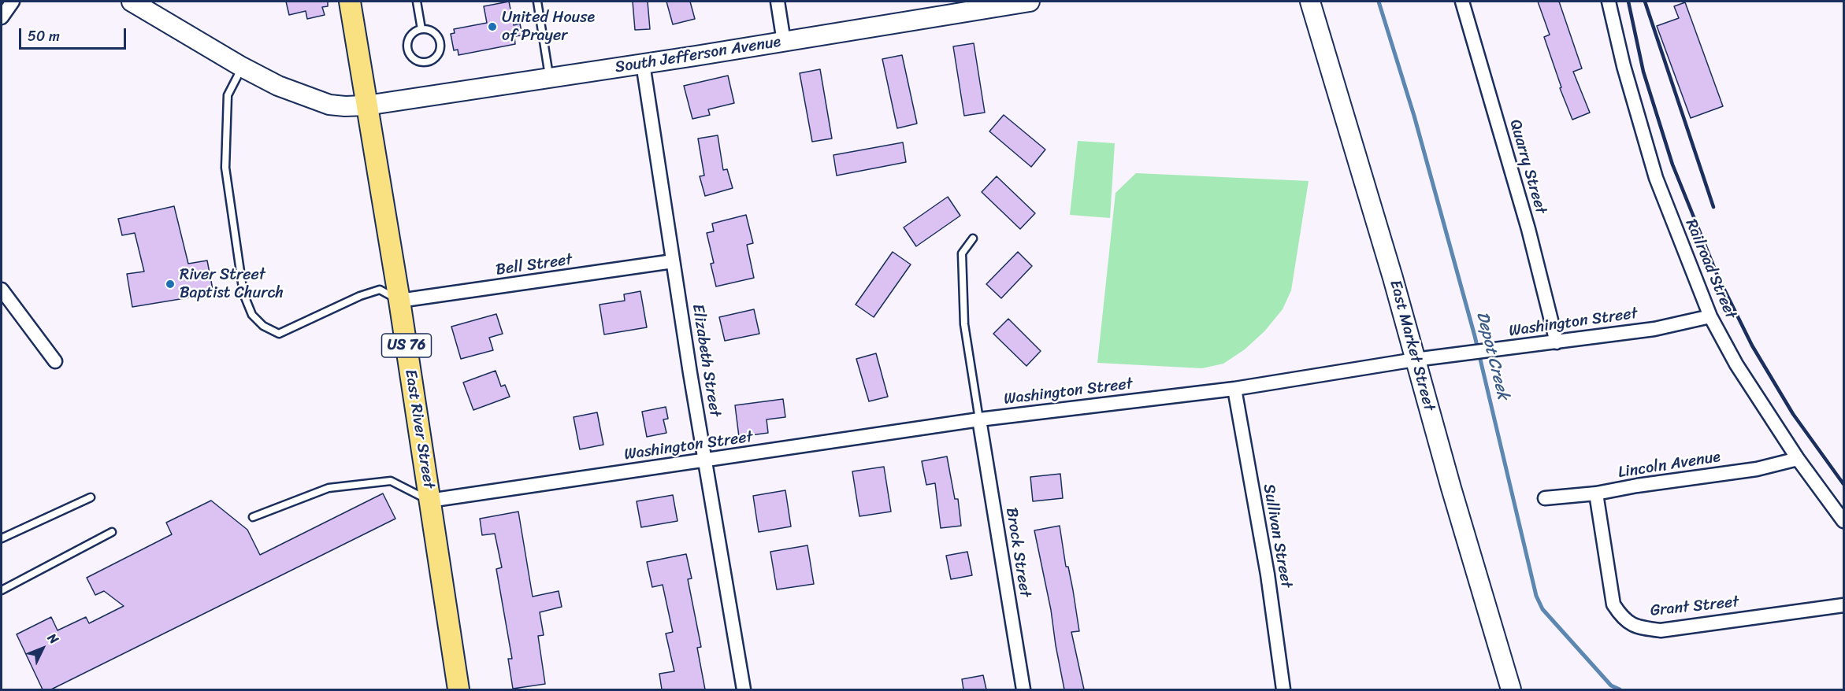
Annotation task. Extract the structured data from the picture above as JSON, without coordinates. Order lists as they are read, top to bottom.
{
  "streets": {
    "main road": ["US 76", "East River Street"],
    "street": [
      "South Jefferson Avenue",
      "Quarry Street",
      "Bell Street",
      "Railroad Street",
      "Washington Street",
      "East Market Street",
      "Elizabeth Street",
      "Lincoln Avenue",
      "Sullivan Street",
      "Brock Street",
      "Grant Street"
    ]
  },
  "crossings": [
    ["South Jefferson Avenue", "Elizabeth Street"],
    ["South Jefferson Avenue", "East River Street"],
    ["Quarry Street", "Washington Street"],
    ["Bell Street", "Elizabeth Street"],
    ["Bell Street", "East River Street"],
    ["Railroad Street", "Washington Street"],
    ["Railroad Street", "Lincoln Avenue"],
    ["Washington Street", "East Market Street"],
    ["Washington Street", "Elizabeth Street"],
    ["Washington Street", "East River Street"],
    ["Washington Street", "Sullivan Street"],
    ["Washington Street", "Brock Street"],
    ["Lincoln Avenue", "Grant Street"]
  ],
  "water": ["Depot Creek"],
  "places": ["United House of Prayer", "River Street Baptist Church"],
  "scale_bar": "50 m",
  "north": "top right"
}
